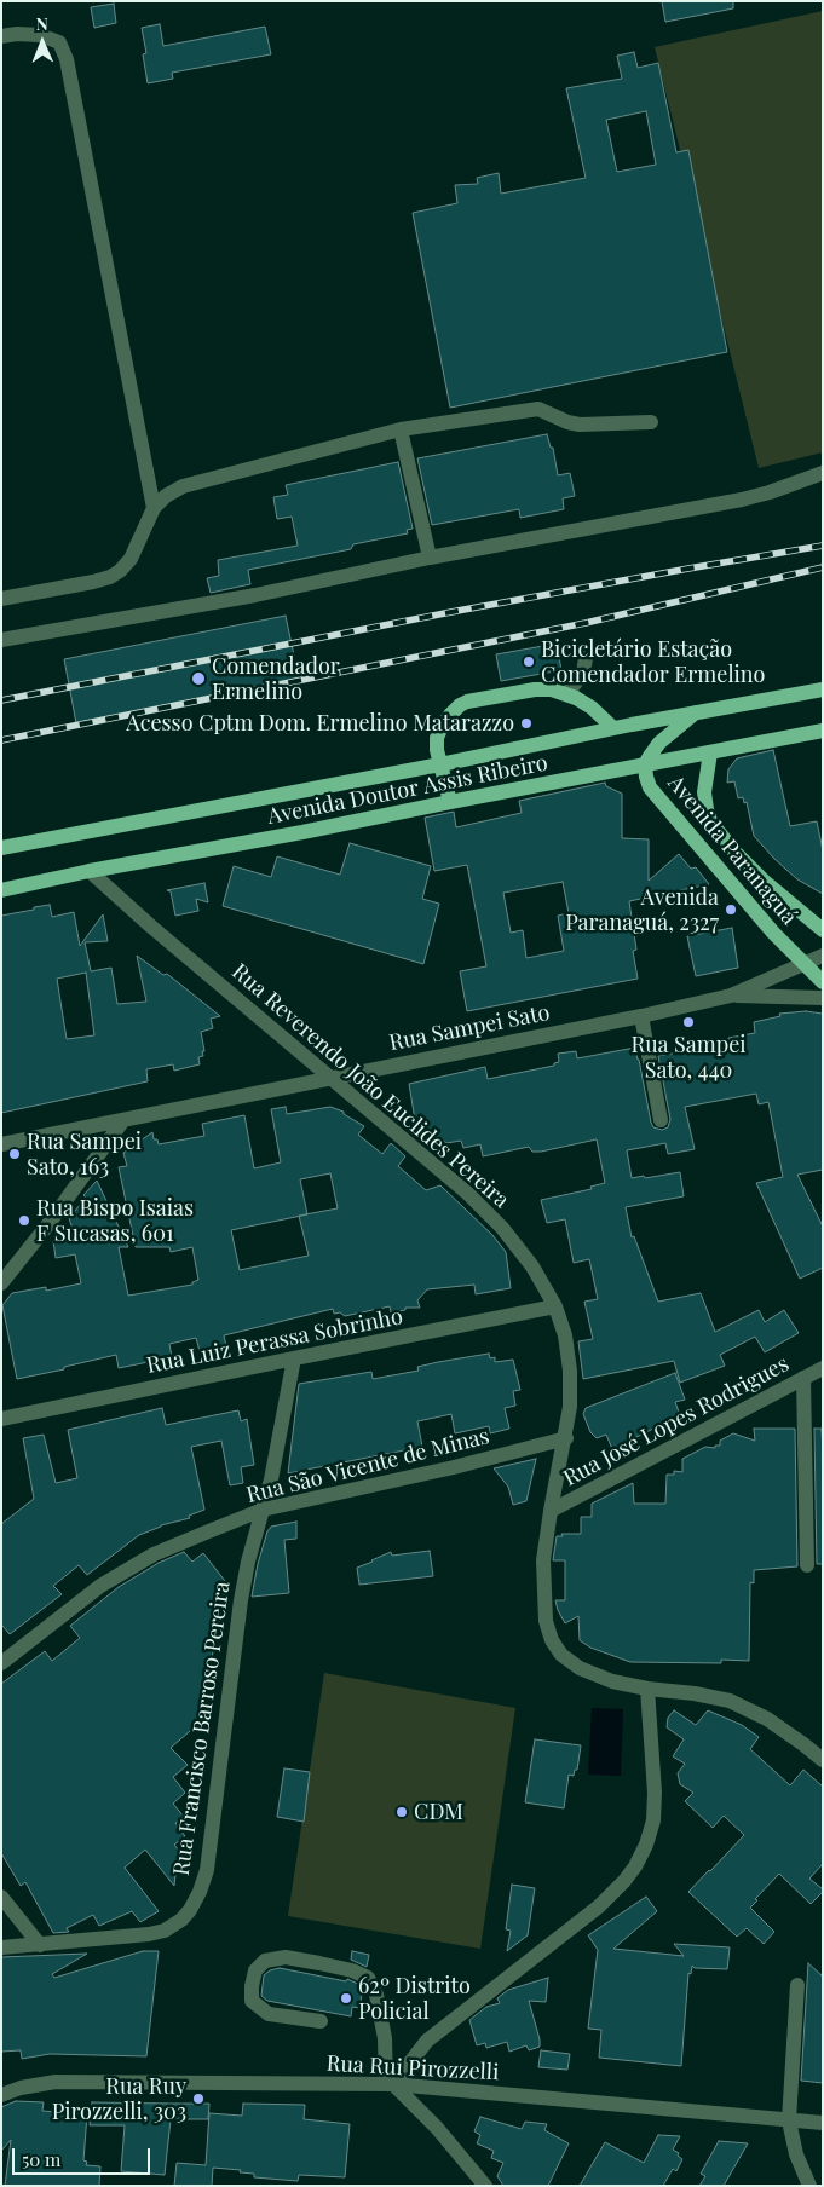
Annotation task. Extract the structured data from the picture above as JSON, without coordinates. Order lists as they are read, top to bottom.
{
  "streets": {
    "main road": ["Avenida Doutor Assis Ribeiro", "Avenida Paranaguá"],
    "street": [
      "Rua Sampei Sato",
      "Rua Reverendo João Euclides Pereira",
      "Rua Luiz Perassa Sobrinho",
      "Rua José Lopes Rodrigues",
      "Rua São Vicente de Minas",
      "Rua Francisco Barroso Pereira",
      "Rua Rui Pirozzelli"
    ]
  },
  "crossings": [
    ["Avenida Doutor Assis Ribeiro", "Avenida Paranaguá"],
    ["Avenida Doutor Assis Ribeiro", "Rua Reverendo João Euclides Pereira"],
    ["Avenida Paranaguá", "Rua Sampei Sato"],
    ["Rua Sampei Sato", "Rua Reverendo João Euclides Pereira"],
    ["Rua Reverendo João Euclides Pereira", "Rua Luiz Perassa Sobrinho"],
    ["Rua Reverendo João Euclides Pereira", "Rua José Lopes Rodrigues"],
    ["Rua Reverendo João Euclides Pereira", "Rua São Vicente de Minas"],
    ["Rua Luiz Perassa Sobrinho", "Rua Francisco Barroso Pereira"],
    ["Rua São Vicente de Minas", "Rua Francisco Barroso Pereira"]
  ],
  "places": [
    "Bicicletário Estação Comendador Ermelino",
    "Comendador Ermelino",
    "Acesso Cptm Dom. Ermelino Matarazzo",
    "Avenida Paranaguá, 2327",
    "Rua Sampei Sato, 440",
    "Rua Sampei Sato, 163",
    "Rua Bispo Isaias F Sucasas, 601",
    "CDM",
    "62º Distrito Policial",
    "Rua Ruy Pirozzelli, 303"
  ],
  "scale_bar": "50 m",
  "north": "top"
}
